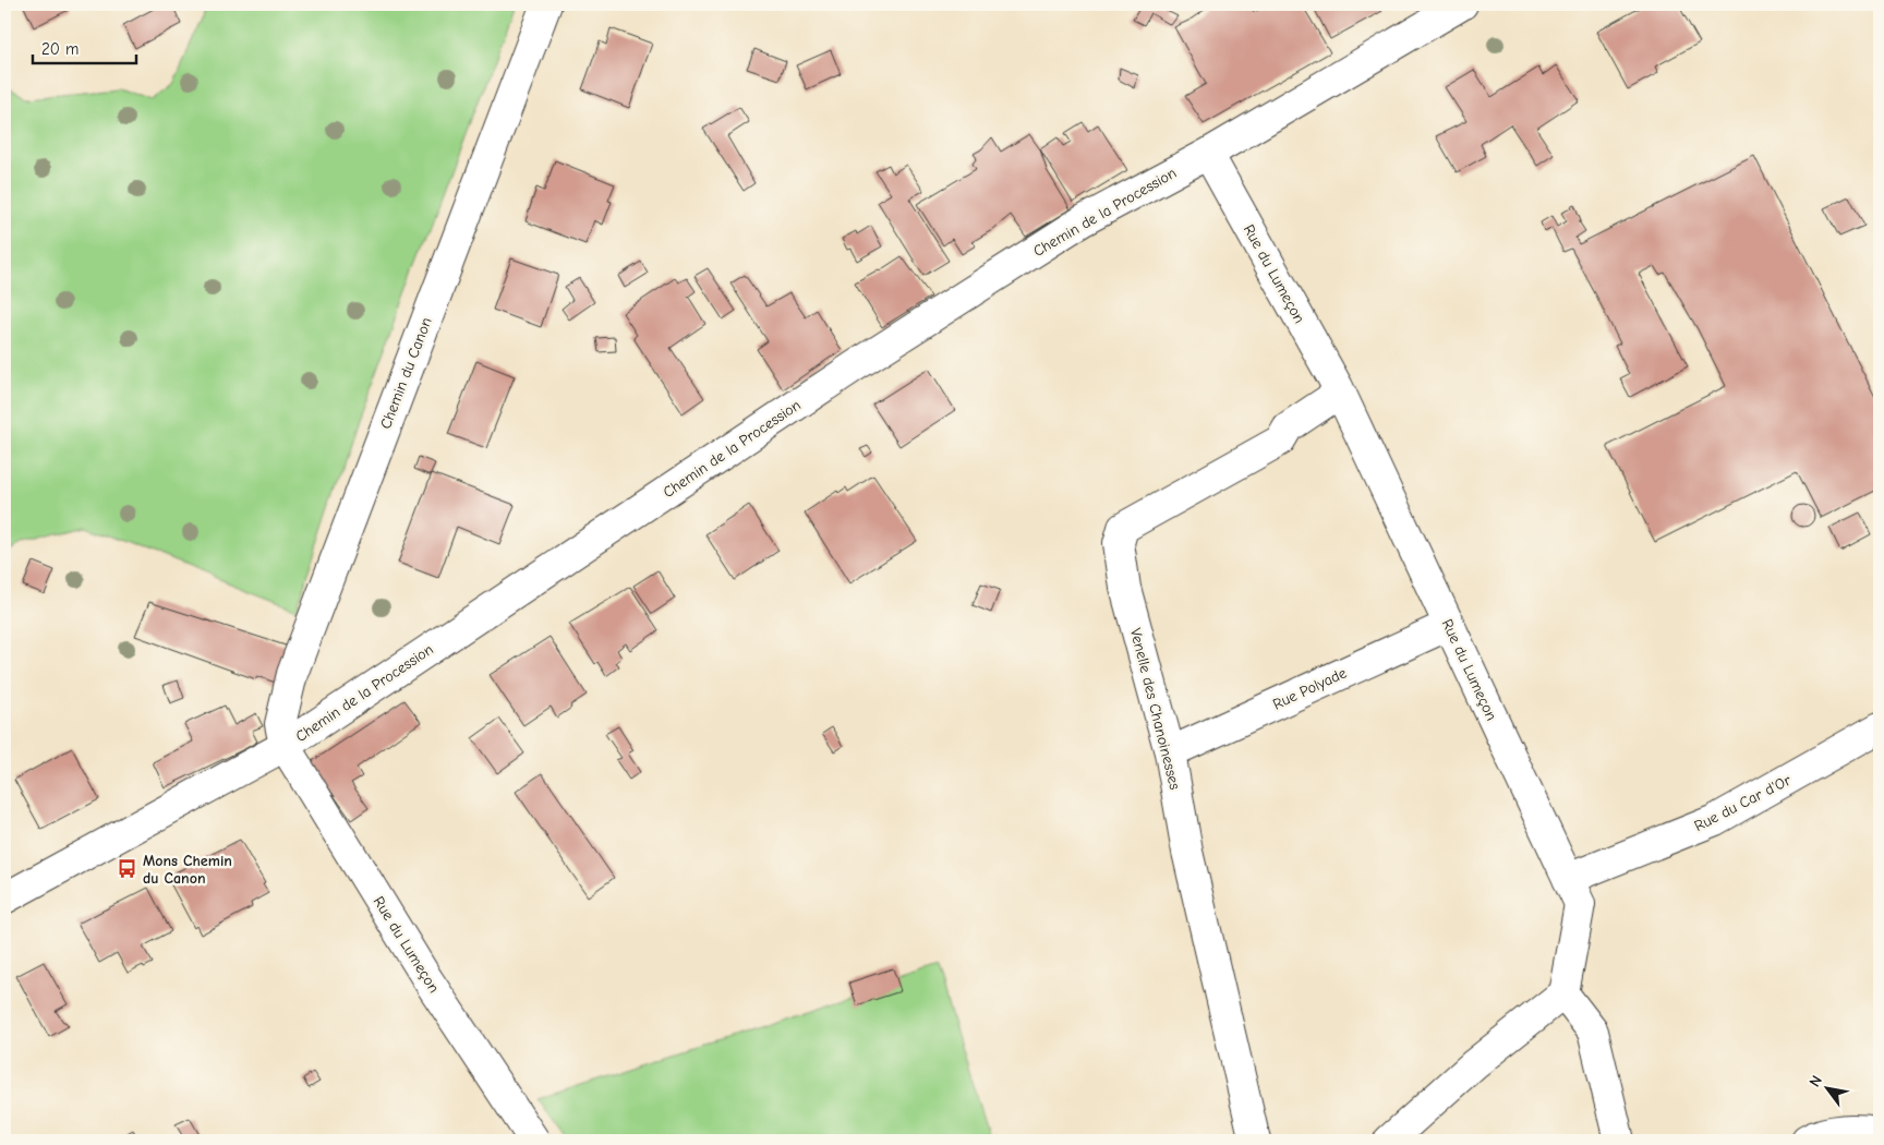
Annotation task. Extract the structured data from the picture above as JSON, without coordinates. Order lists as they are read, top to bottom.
{
  "streets": {
    "street": [
      "Chemin de la Procession",
      "Rue du Lumeçon",
      "Chemin du Canon",
      "Rue Polyade",
      "Venelle des Chanoinesses",
      "Rue du Car d'Or"
    ]
  },
  "crossings": [
    ["Chemin de la Procession", "Rue du Lumeçon"],
    ["Chemin de la Procession", "Chemin du Canon"],
    ["Rue du Lumeçon", "Chemin du Canon"],
    ["Rue du Lumeçon", "Rue Polyade"],
    ["Rue du Lumeçon", "Venelle des Chanoinesses"],
    ["Rue du Lumeçon", "Rue du Car d'Or"],
    ["Rue Polyade", "Venelle des Chanoinesses"]
  ],
  "places": {
    "bus stop": ["Mons Chemin du Canon"]
  },
  "scale_bar": "20 m",
  "north": "top left"
}
